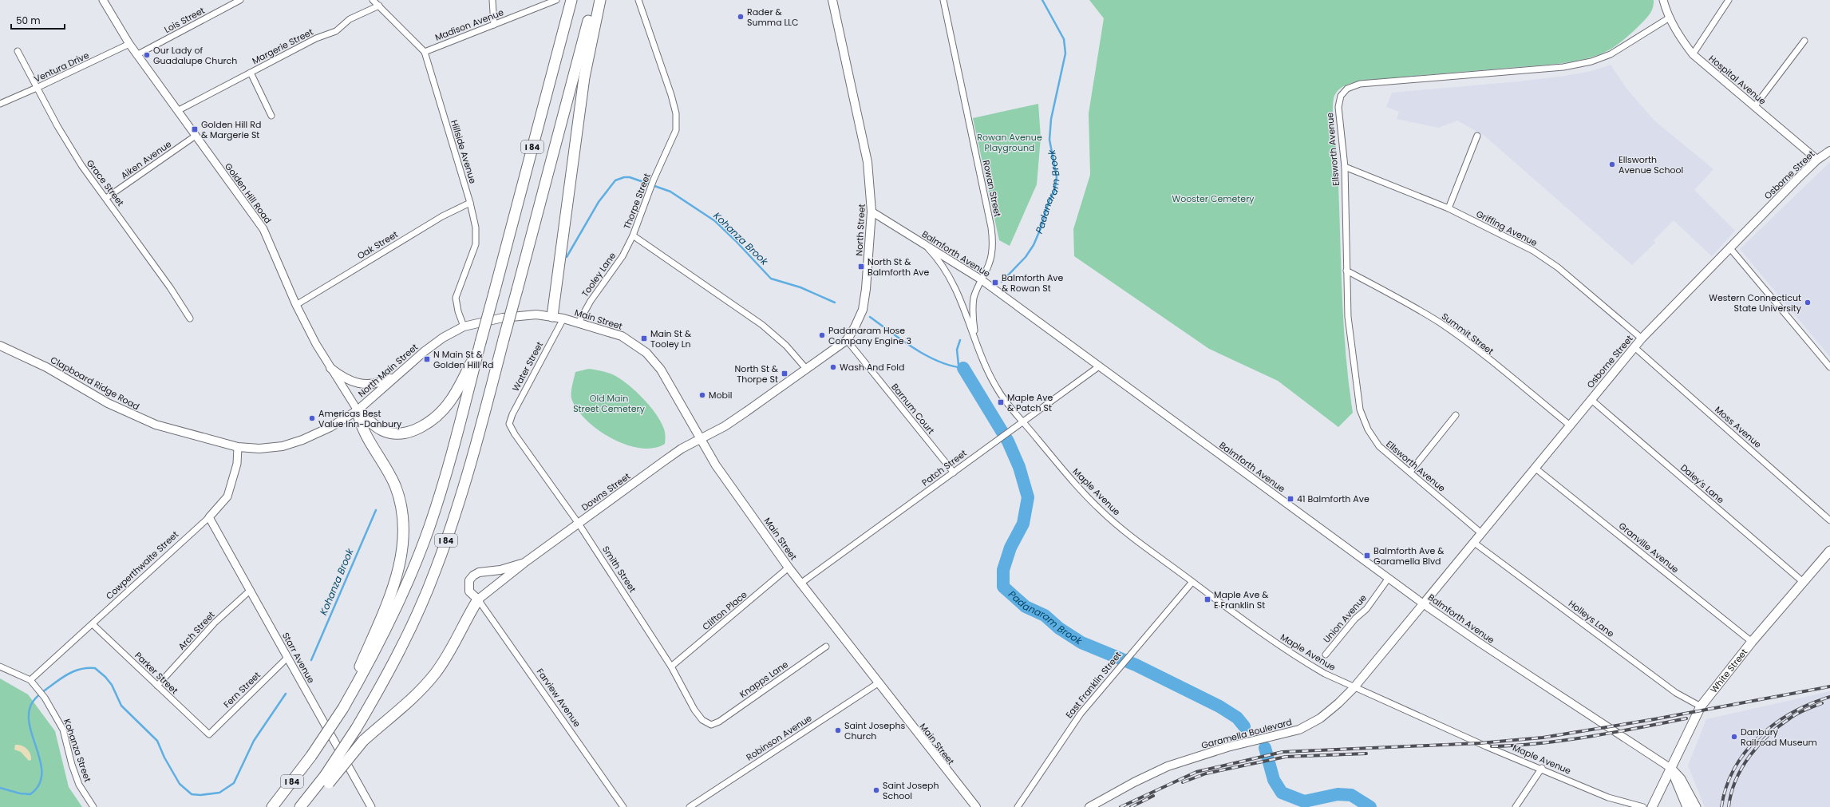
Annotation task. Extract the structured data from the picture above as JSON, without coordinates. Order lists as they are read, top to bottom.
{
  "streets": {
    "highway": ["I 84"],
    "main road": [
      "Osborne Street",
      "North Street",
      "Main Street",
      "North Main Street",
      "Clapboard Ridge Road",
      "Downs Street",
      "White Street",
      "Garamella Boulevard"
    ],
    "street": [
      "Lois Street",
      "Madison Avenue",
      "Margerie Street",
      "Ventura Drive",
      "Hospital Avenue",
      "Ellsworth Avenue",
      "Hillside Avenue",
      "Aiken Avenue",
      "Grace Street",
      "Rowan Street",
      "Golden Hill Road",
      "Thorpe Street",
      "Griffing Avenue",
      "Oak Street",
      "Balmforth Avenue",
      "Tooley Lane",
      "Summit Street",
      "Water Street",
      "Barnum Court",
      "Moss Avenue",
      "Patch Street",
      "Daley's Lane",
      "Maple Avenue",
      "Granville Avenue",
      "Cowperthwaite Street",
      "Smith Street",
      "Clifton Place",
      "Union Avenue",
      "Holleys Lane",
      "Arch Street",
      "Starr Avenue",
      "Parker Street",
      "Knapps Lane",
      "East Franklin Street",
      "Fern Street",
      "Farview Avenue",
      "Robinson Avenue",
      "Kohanza Street"
    ]
  },
  "crossings": [
    ["Lois Street", "Golden Hill Road"],
    ["Madison Avenue", "Hillside Avenue"],
    ["Margerie Street", "Hillside Avenue"],
    ["Margerie Street", "Golden Hill Road"],
    ["Ventura Drive", "Grace Street"],
    ["Ventura Drive", "Golden Hill Road"],
    ["Hospital Avenue", "Ellsworth Avenue"],
    ["Hospital Avenue", "Osborne Street"],
    ["Ellsworth Avenue", "Osborne Street"],
    ["Ellsworth Avenue", "Griffing Avenue"],
    ["Ellsworth Avenue", "Summit Street"],
    ["Hillside Avenue", "Oak Street"],
    ["Hillside Avenue", "North Main Street"],
    ["Aiken Avenue", "Grace Street"],
    ["Aiken Avenue", "Golden Hill Road"],
    ["Osborne Street", "Griffing Avenue"],
    ["Osborne Street", "Balmforth Avenue"],
    ["Osborne Street", "Summit Street"],
    ["Osborne Street", "Moss Avenue"],
    ["Osborne Street", "Daley's Lane"],
    ["Osborne Street", "Granville Avenue"],
    ["Osborne Street", "Holleys Lane"],
    ["Osborne Street", "Garamella Boulevard"],
    ["Rowan Street", "Balmforth Avenue"],
    ["Rowan Street", "Patch Street"],
    ["Rowan Street", "Maple Avenue"],
    ["Golden Hill Road", "Oak Street"],
    ["Golden Hill Road", "North Main Street"],
    ["Thorpe Street", "North Street"],
    ["Thorpe Street", "Tooley Lane"],
    ["North Street", "Balmforth Avenue"],
    ["North Street", "Main Street"],
    ["North Street", "Barnum Court"],
    ["North Street", "Downs Street"],
    ["Balmforth Avenue", "Patch Street"],
    ["Balmforth Avenue", "Union Avenue"],
    ["Balmforth Avenue", "White Street"],
    ["Balmforth Avenue", "Garamella Boulevard"],
    ["Tooley Lane", "Main Street"],
    ["Main Street", "Water Street"],
    ["Main Street", "North Main Street"],
    ["Main Street", "Patch Street"],
    ["Main Street", "Downs Street"],
    ["Main Street", "Clifton Place"],
    ["Main Street", "Robinson Avenue"],
    ["Water Street", "Smith Street"],
    ["North Main Street", "Clapboard Ridge Road"],
    ["North Main Street", "Cowperthwaite Street"],
    ["Clapboard Ridge Road", "Cowperthwaite Street"],
    ["Barnum Court", "Patch Street"],
    ["Patch Street", "Maple Avenue"],
    ["Daley's Lane", "White Street"],
    ["Downs Street", "Smith Street"],
    ["Downs Street", "Farview Avenue"],
    ["Maple Avenue", "East Franklin Street"],
    ["Maple Avenue", "Garamella Boulevard"],
    ["Granville Avenue", "White Street"],
    ["Cowperthwaite Street", "Starr Avenue"],
    ["Cowperthwaite Street", "Parker Street"],
    ["Cowperthwaite Street", "Kohanza Street"],
    ["Smith Street", "Clifton Place"],
    ["Smith Street", "Knapps Lane"],
    ["Holleys Lane", "White Street"],
    ["Arch Street", "Starr Avenue"],
    ["Arch Street", "Parker Street"],
    ["Starr Avenue", "Fern Street"],
    ["Parker Street", "Fern Street"]
  ],
  "water": ["Padanaram Brook", "Kohanza Brook"],
  "parks": ["Rowan Avenue Playground", "Wooster Cemetery", "Old Main Street Cemetery"],
  "places": {
    "other": [
      "Rader & Summa LLC",
      "Our Lady of Guadalupe Church",
      "Ellsworth Avenue School",
      "Western Connecticut State University",
      "Padanaram Hose Company Engine 3",
      "Wash And Fold",
      "Mobil",
      "Americas Best Value Inn-Danbury",
      "Saint Josephs Church",
      "Danbury Railroad Museum",
      "Saint Joseph School"
    ],
    "transit": [
      "Golden Hill Rd & Margerie St",
      "North St & Balmforth Ave",
      "Balmforth Ave & Rowan St",
      "Main St & Tooley Ln",
      "N Main St & Golden Hill Rd",
      "North St & Thorpe St",
      "Maple Ave & Patch St",
      "41 Balmforth Ave",
      "Balmforth Ave & Garamella Blvd",
      "Maple Ave & E Franklin St"
    ]
  },
  "scale_bar": "50 m"
}
